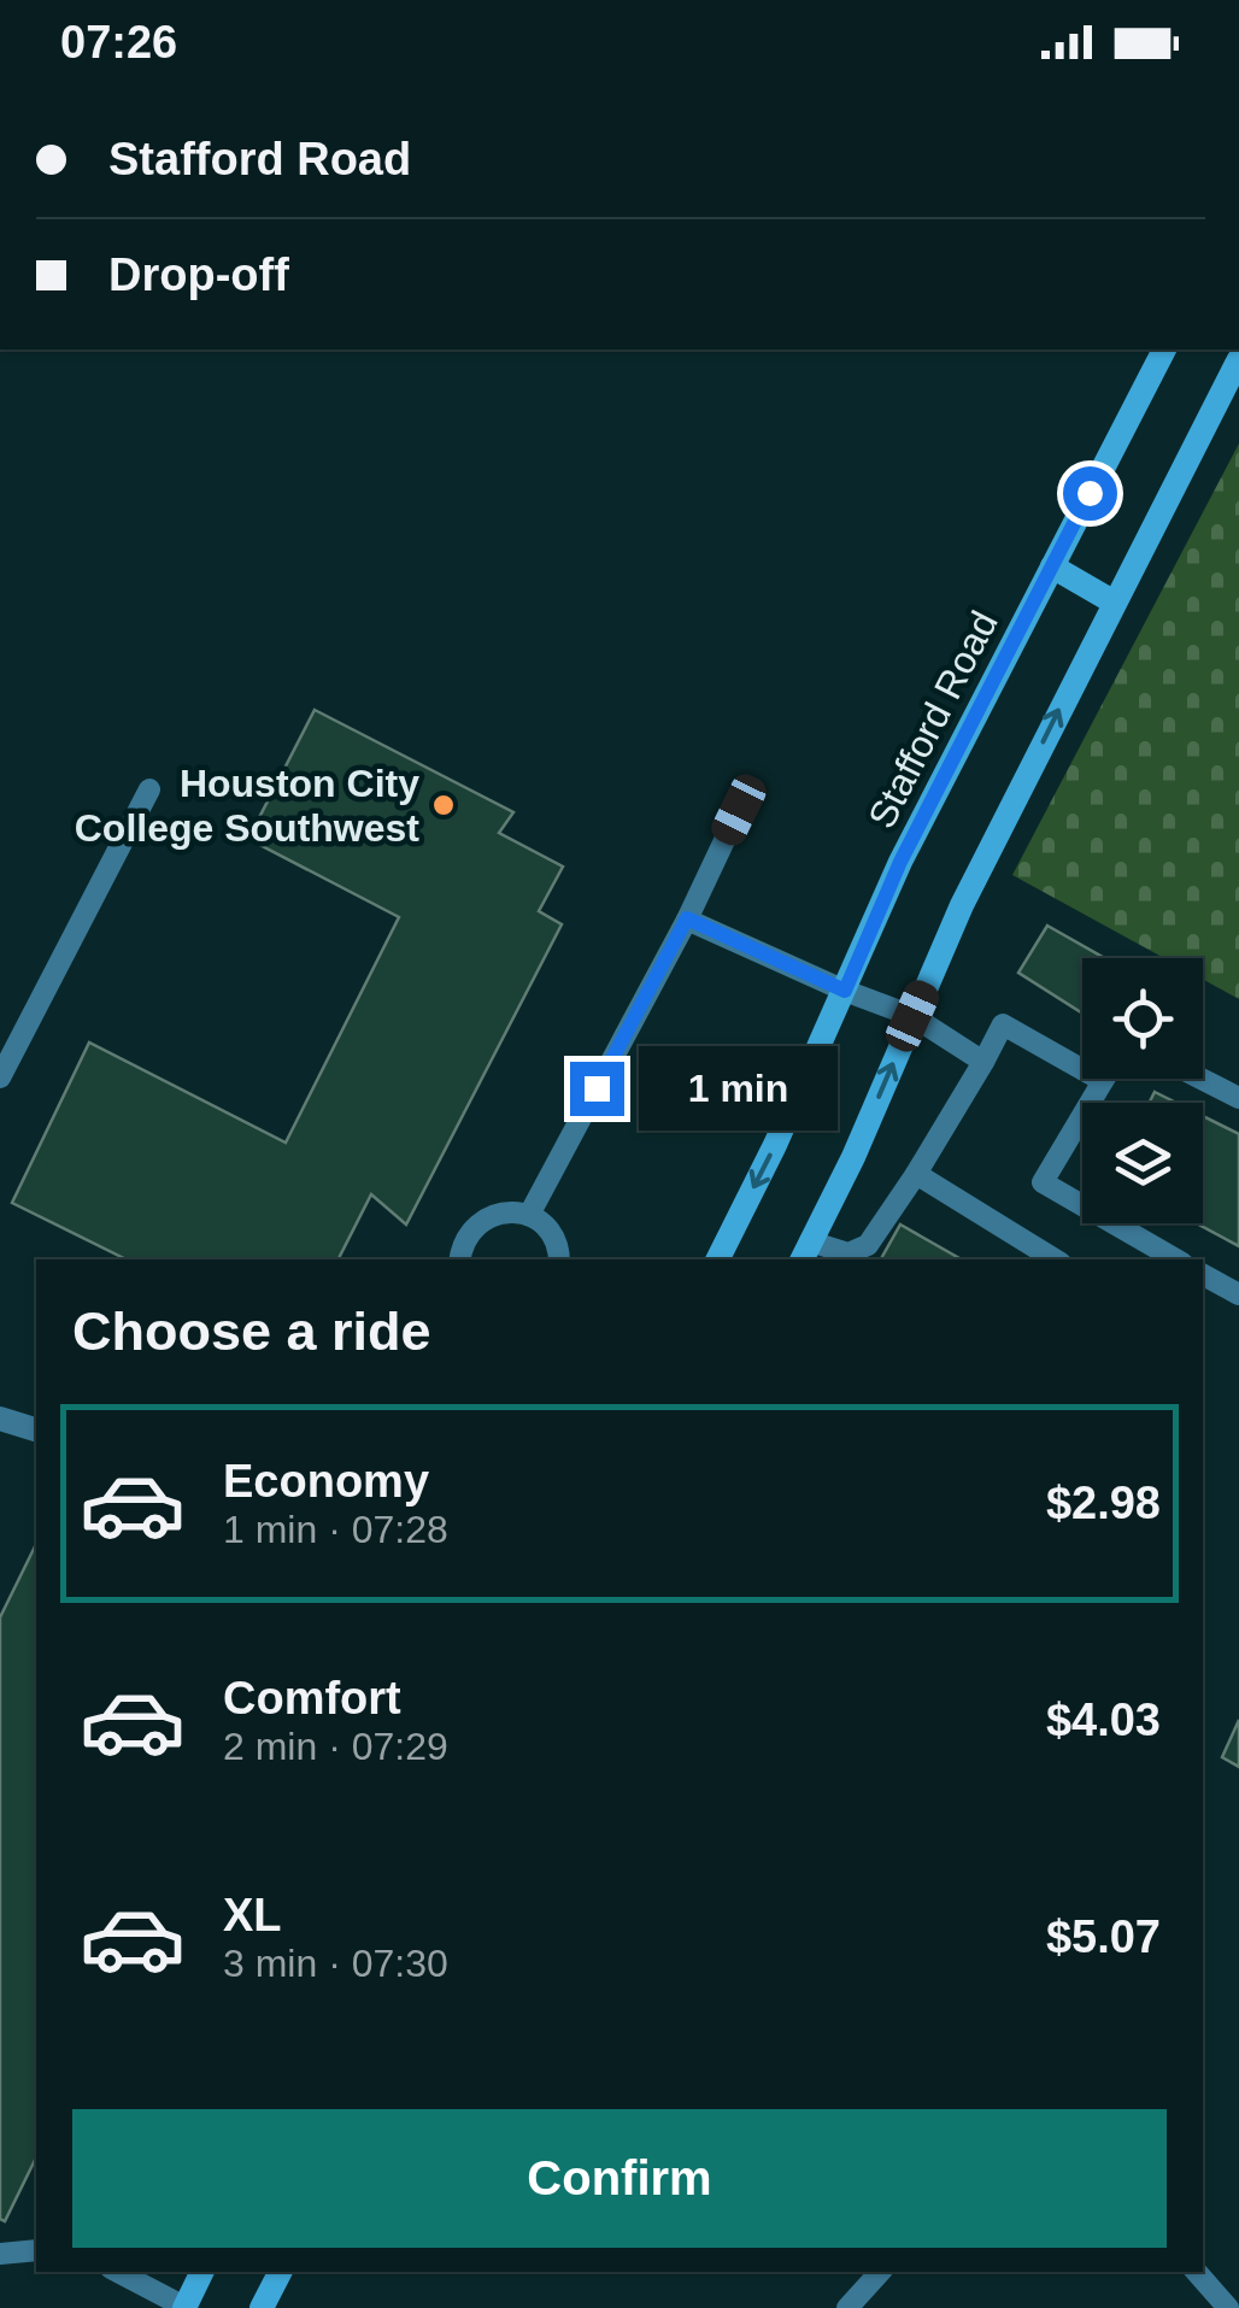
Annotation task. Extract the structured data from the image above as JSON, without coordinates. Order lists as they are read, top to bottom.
{
  "streets": {
    "main road": ["Stafford Road"]
  },
  "places": ["Houston City College Southwest"],
  "page": {
    "status": "07:26",
    "banner": ["Stafford Road", "Drop-off"],
    "bubble": "1 min",
    "heading": "Choose a ride",
    "list": [
      {
        "name": "Economy",
        "note": "1 min · 07:28",
        "value": "$2.98"
      },
      {
        "name": "Comfort",
        "note": "2 min · 07:29",
        "value": "$4.03"
      },
      {
        "name": "XL",
        "note": "3 min · 07:30",
        "value": "$5.07"
      }
    ],
    "buttons": "Confirm"
  }
}
